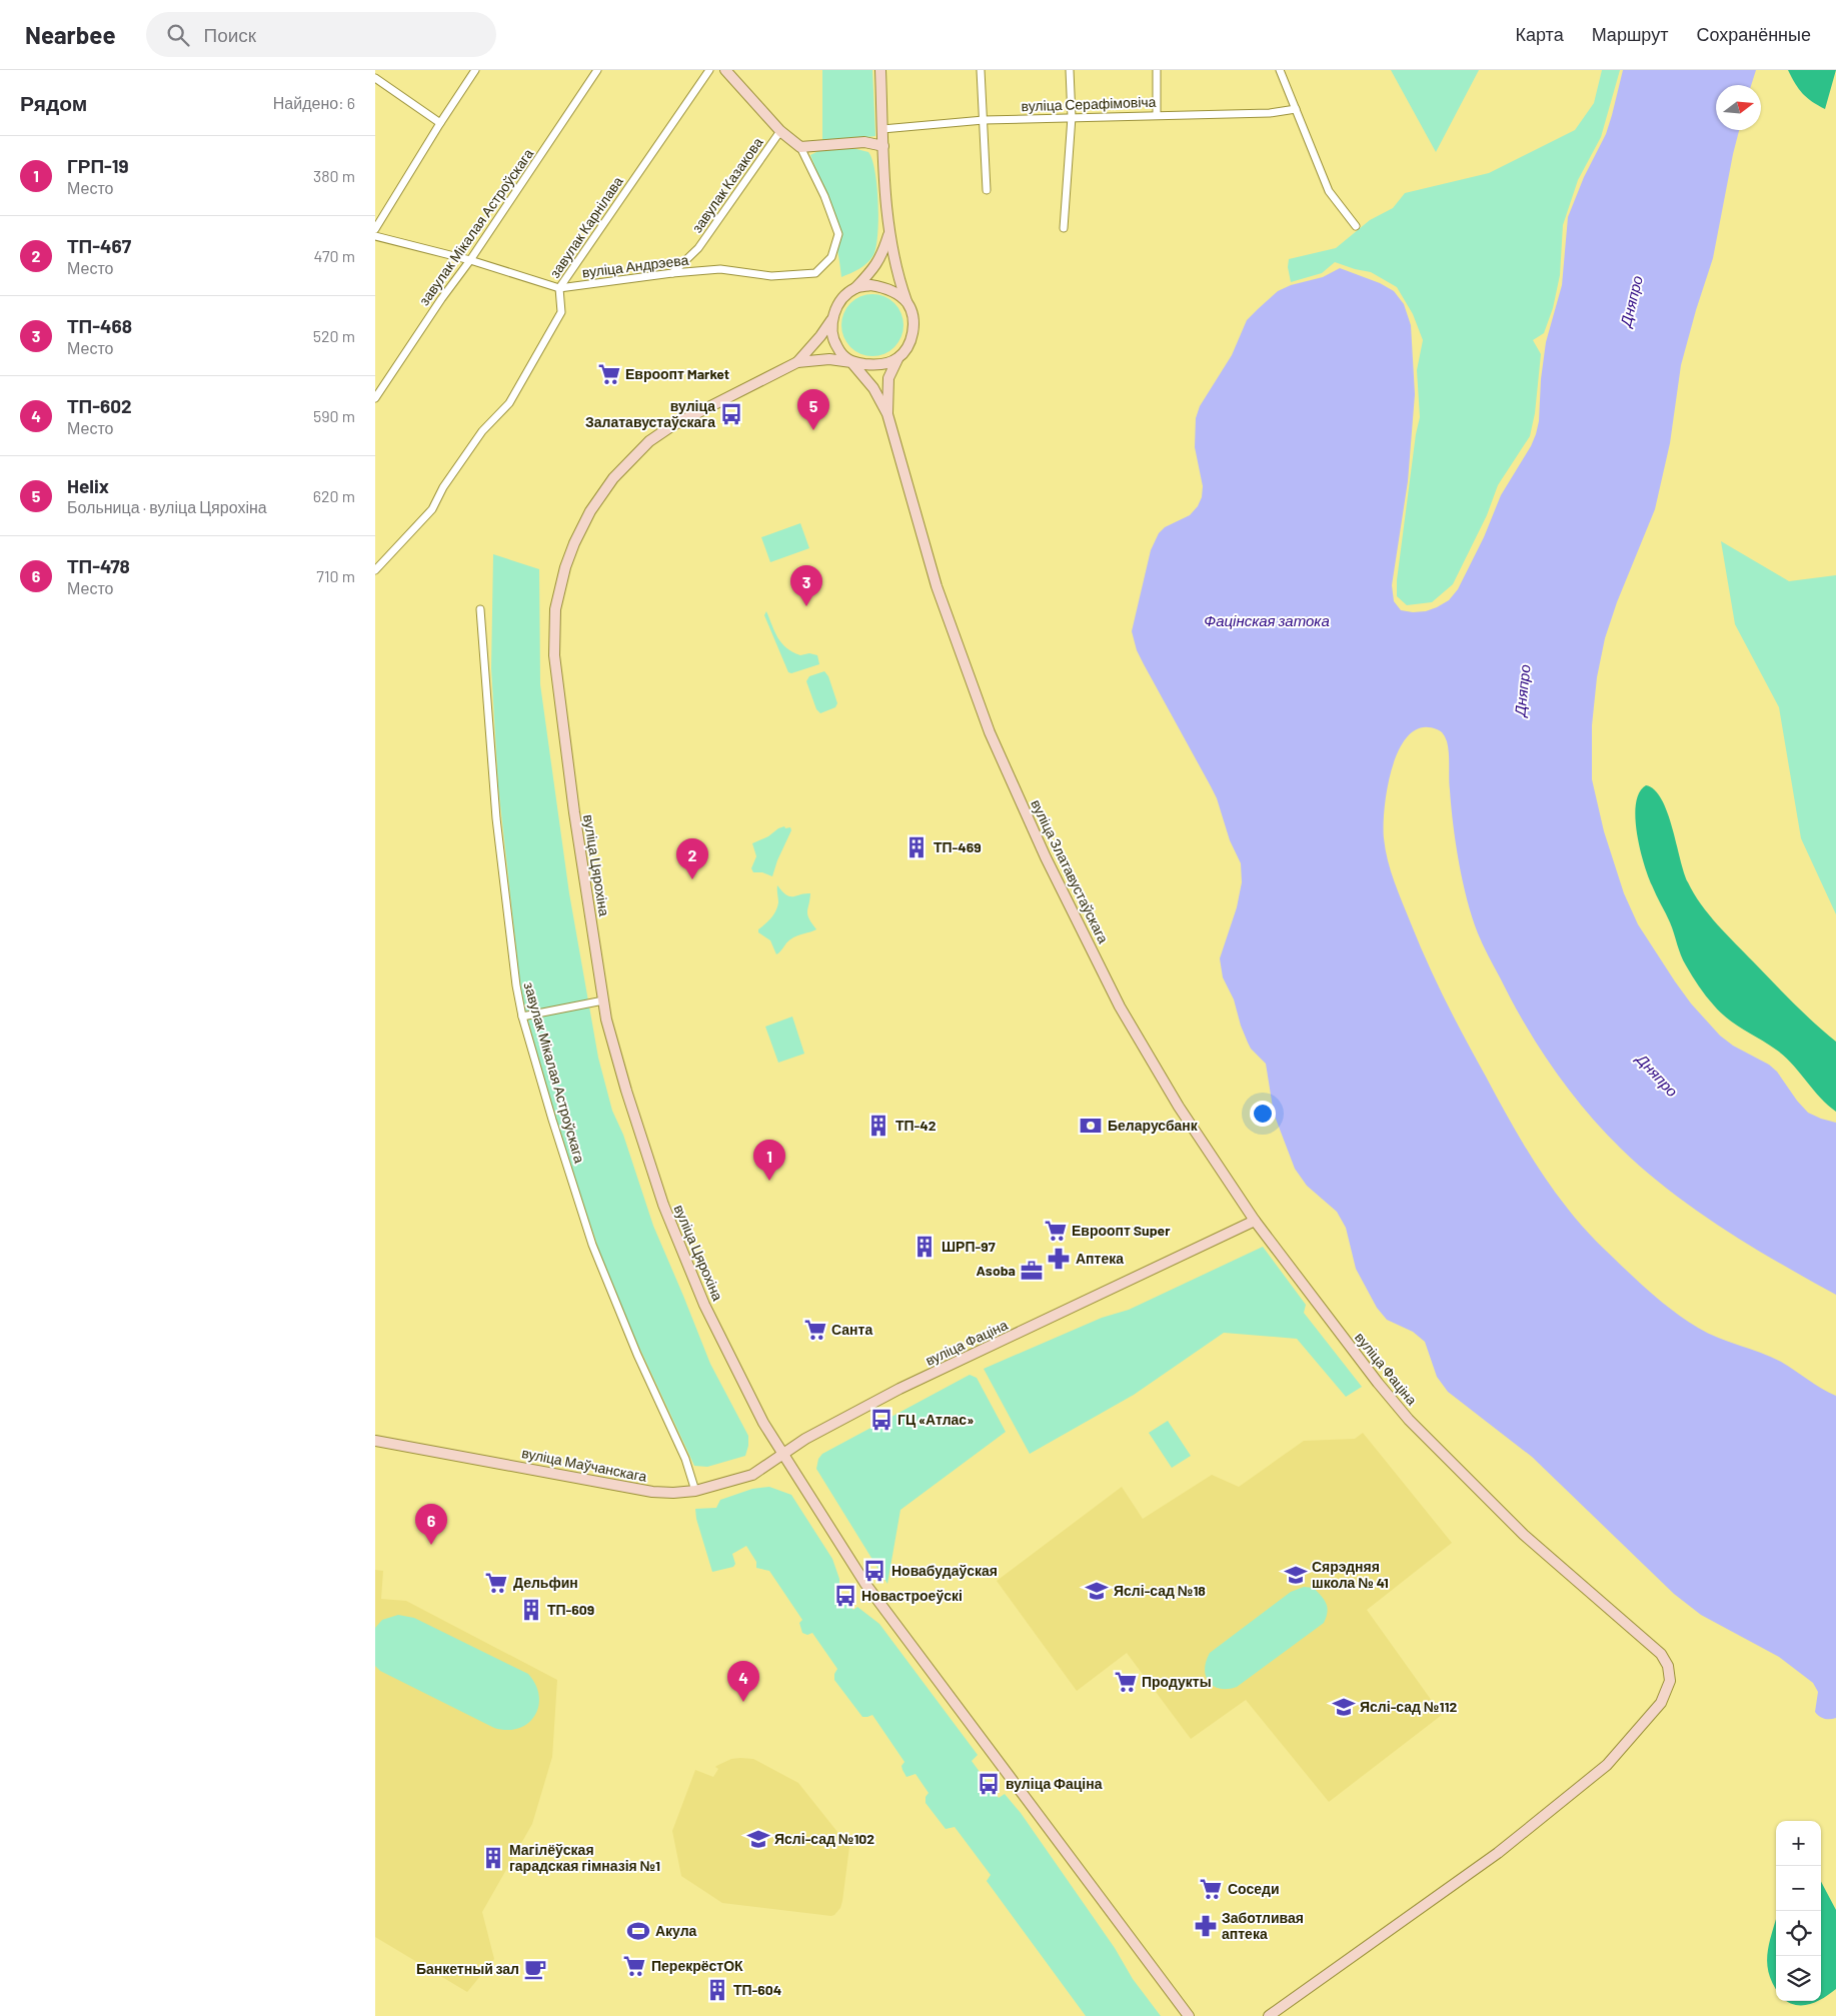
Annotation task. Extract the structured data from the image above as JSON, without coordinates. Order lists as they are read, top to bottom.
{
  "streets": {
    "main road": [
      "вуліца Цярохіна",
      "вуліца Златавустаўскага",
      "вуліца Фаціна",
      "вуліца Маўчанскага"
    ],
    "street": [
      "вуліца Серафімовіча",
      "завулак Казакова",
      "завулак Мікалая Астроўскага",
      "завулак Карнілава",
      "вуліца Андрэева"
    ]
  },
  "crossings": [
    ["завулак Казакова", "вуліца Андрэева"],
    ["завулак Мікалая Астроўскага", "вуліца Андрэева"],
    ["завулак Мікалая Астроўскага", "вуліца Маўчанскага"],
    ["завулак Карнілава", "вуліца Андрэева"],
    ["вуліца Цярохіна", "вуліца Фаціна"],
    ["вуліца Цярохіна", "вуліца Маўчанскага"],
    ["вуліца Златавустаўскага", "вуліца Фаціна"],
    ["вуліца Фаціна", "вуліца Маўчанскага"]
  ],
  "water": ["Дняпро", "Фацінская затока"],
  "places": {
    "supermarket": [
      "Евроопт Market",
      "Евроопт Super",
      "Санта",
      "Дельфин",
      "Продукты",
      "Соседи",
      "ПерекрёстОК"
    ],
    "bus stop": [
      "вуліца Залатавустаўскага",
      "ГЦ «Атлас»",
      "Новабудаўская",
      "Новастроеўскі",
      "вуліца Фаціна"
    ],
    "building": [
      "ТП-469",
      "ТП-42",
      "ШРП-97",
      "ТП-609",
      "Магілёўская гарадская гімназія №1",
      "ТП-604"
    ],
    "bank": ["Беларусбанк"],
    "pharmacy": ["Аптека", "Заботливая аптека"],
    "office": ["Asoba"],
    "school or university": [
      "Сярэдняя школа № 41",
      "Яслі-сад №18",
      "Яслі-сад №112",
      "Яслі-сад №102"
    ],
    "sports": ["Акула"],
    "cafe": ["Банкетный зал"]
  },
  "north": "right",
  "page": {
    "header": "Nearbee",
    "search": "Поиск",
    "nav": ["Карта", "Маршрут", "Сохранённые"],
    "heading": ["Рядом", "Найдено: 6"],
    "list": [
      {
        "mark": "1",
        "name": "ГРП-19",
        "note": "Место",
        "value": "380 m"
      },
      {
        "mark": "2",
        "name": "ТП-467",
        "note": "Место",
        "value": "470 m"
      },
      {
        "mark": "3",
        "name": "ТП-468",
        "note": "Место",
        "value": "520 m"
      },
      {
        "mark": "4",
        "name": "ТП-602",
        "note": "Место",
        "value": "590 m"
      },
      {
        "mark": "5",
        "name": "Helix",
        "note": "Больница · вуліца Цярохіна",
        "value": "620 m"
      },
      {
        "mark": "6",
        "name": "ТП-478",
        "note": "Место",
        "value": "710 m"
      }
    ],
    "pins": [
      "5",
      "3",
      "2",
      "1",
      "6",
      "4"
    ],
    "map_buttons": ["+", "−"]
  }
}
